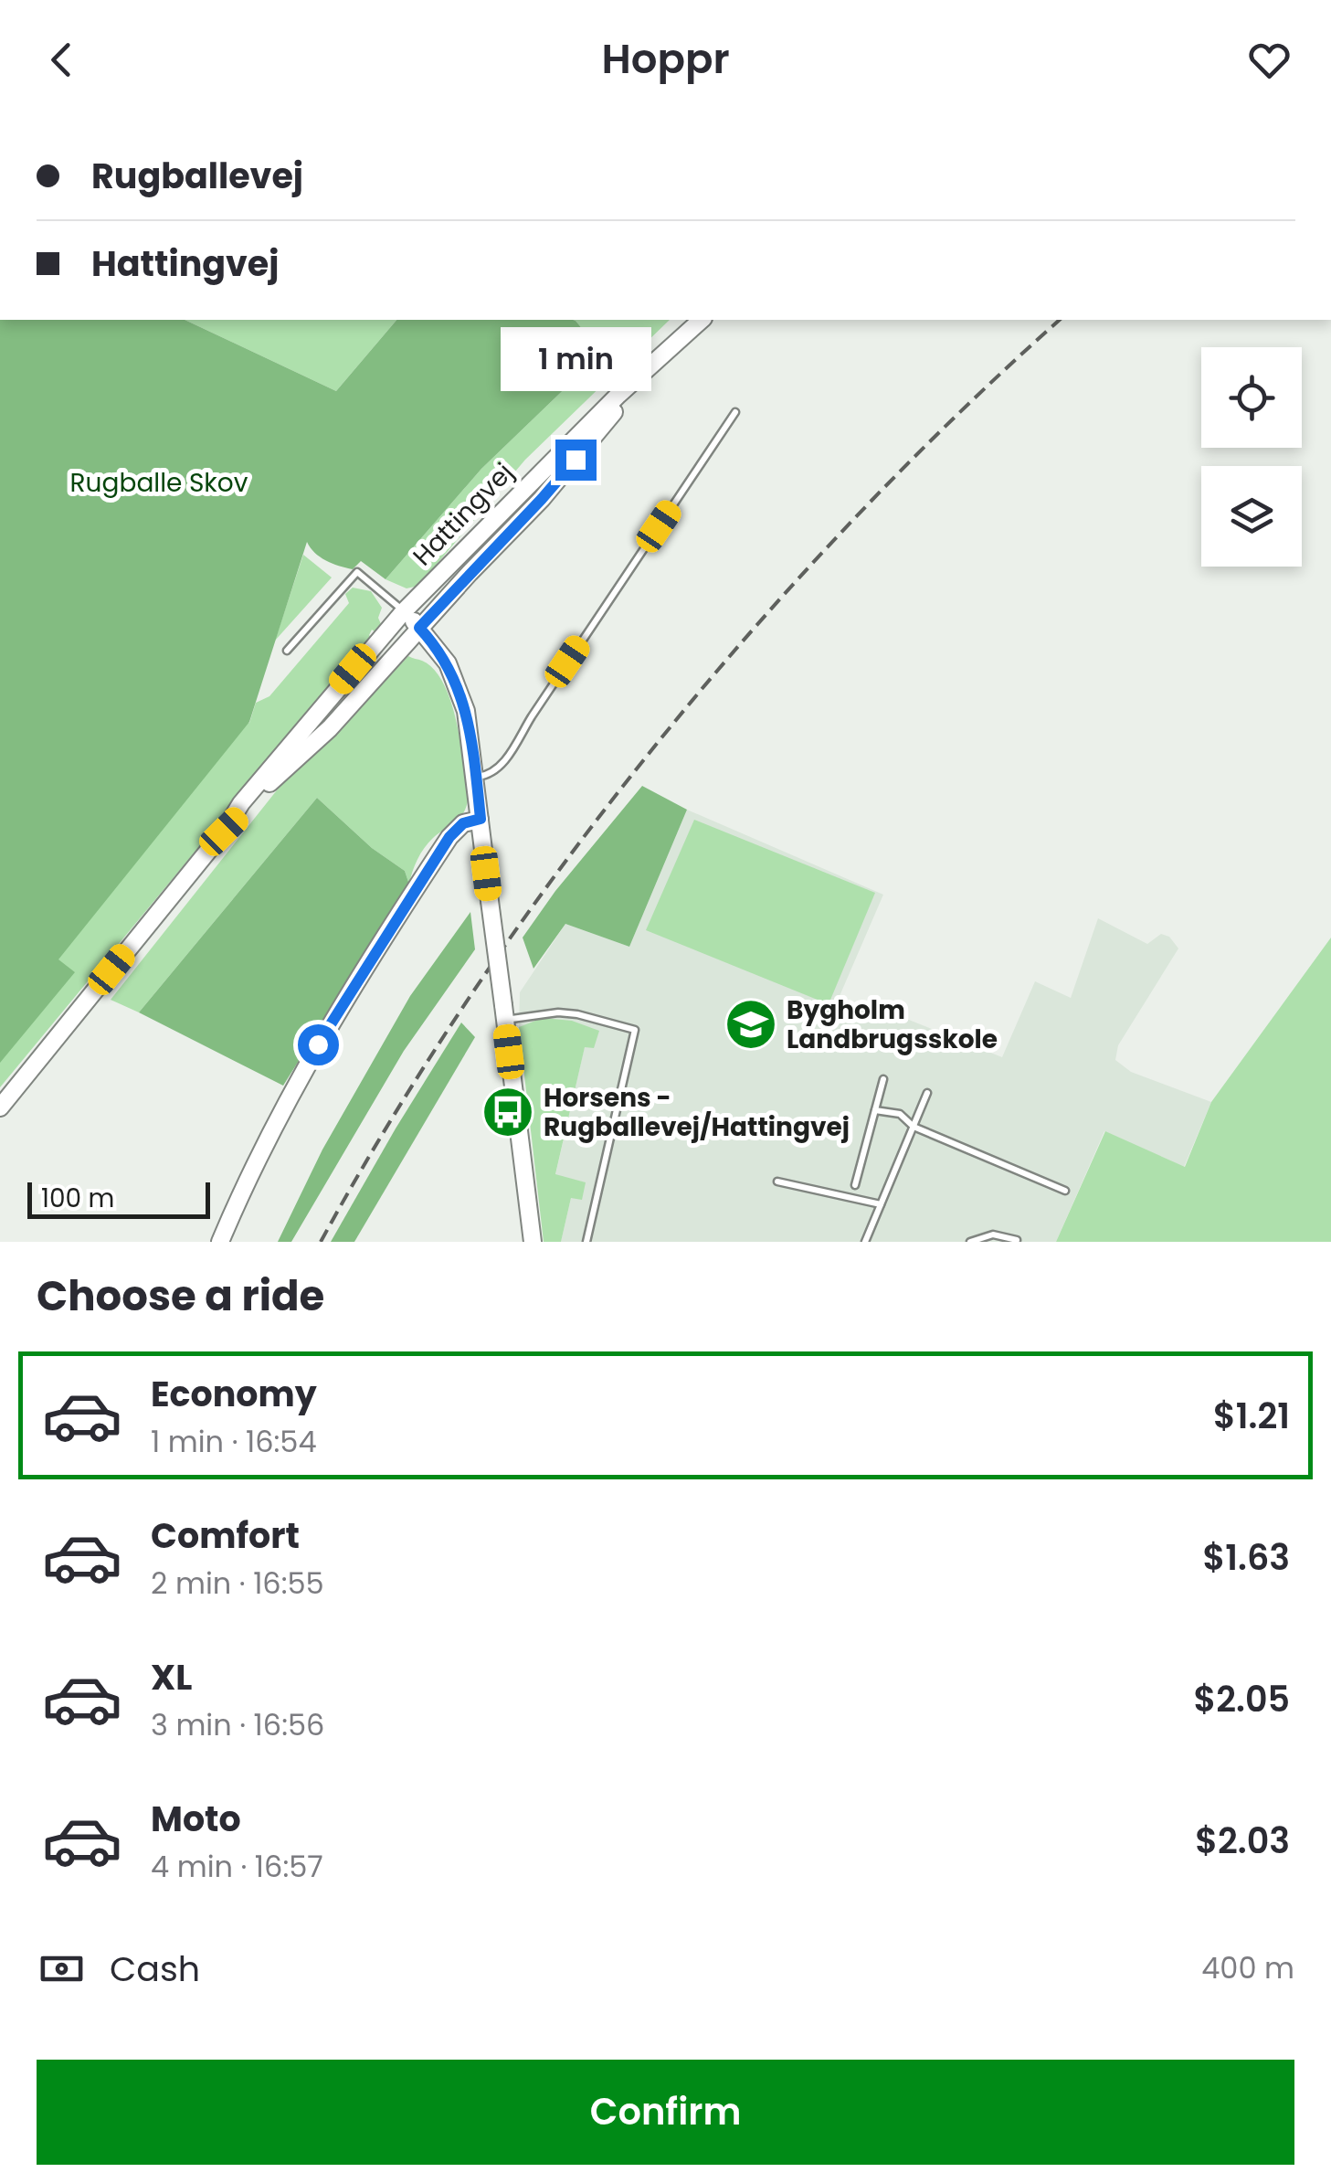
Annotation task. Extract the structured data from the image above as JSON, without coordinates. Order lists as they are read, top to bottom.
{
  "streets": {
    "street": ["Hattingvej"]
  },
  "parks": ["Rugballe Skov"],
  "places": {
    "school or university": ["Bygholm Landbrugsskole"],
    "bus stop": ["Horsens - Rugballevej/Hattingvej"]
  },
  "scale_bar": "100 m",
  "page": {
    "header": "Hoppr",
    "banner": ["Rugballevej", "Hattingvej"],
    "bubble": "1 min",
    "scale": "100 m",
    "heading": "Choose a ride",
    "list": [
      {
        "name": "Economy",
        "note": "1 min · 16:54",
        "value": "$1.21"
      },
      {
        "name": "Comfort",
        "note": "2 min · 16:55",
        "value": "$1.63"
      },
      {
        "name": "XL",
        "note": "3 min · 16:56",
        "value": "$2.05"
      },
      {
        "name": "Moto",
        "note": "4 min · 16:57",
        "value": "$2.03"
      }
    ],
    "pay": ["Cash", "400 m"],
    "buttons": "Confirm"
  }
}
